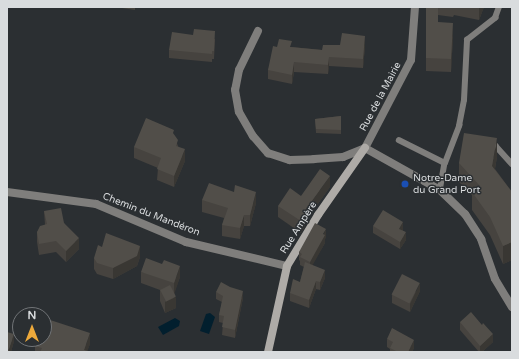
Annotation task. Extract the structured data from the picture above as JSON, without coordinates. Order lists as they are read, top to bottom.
{
  "streets": {
    "street": ["Rue de la Mairie", "Chemin du Mandéron", "Rue Ampère"]
  },
  "crossings": [
    ["Rue de la Mairie", "Rue Ampère"],
    ["Chemin du Mandéron", "Rue Ampère"]
  ],
  "places": ["Notre-Dame du Grand Port"],
  "north": "top"
}
